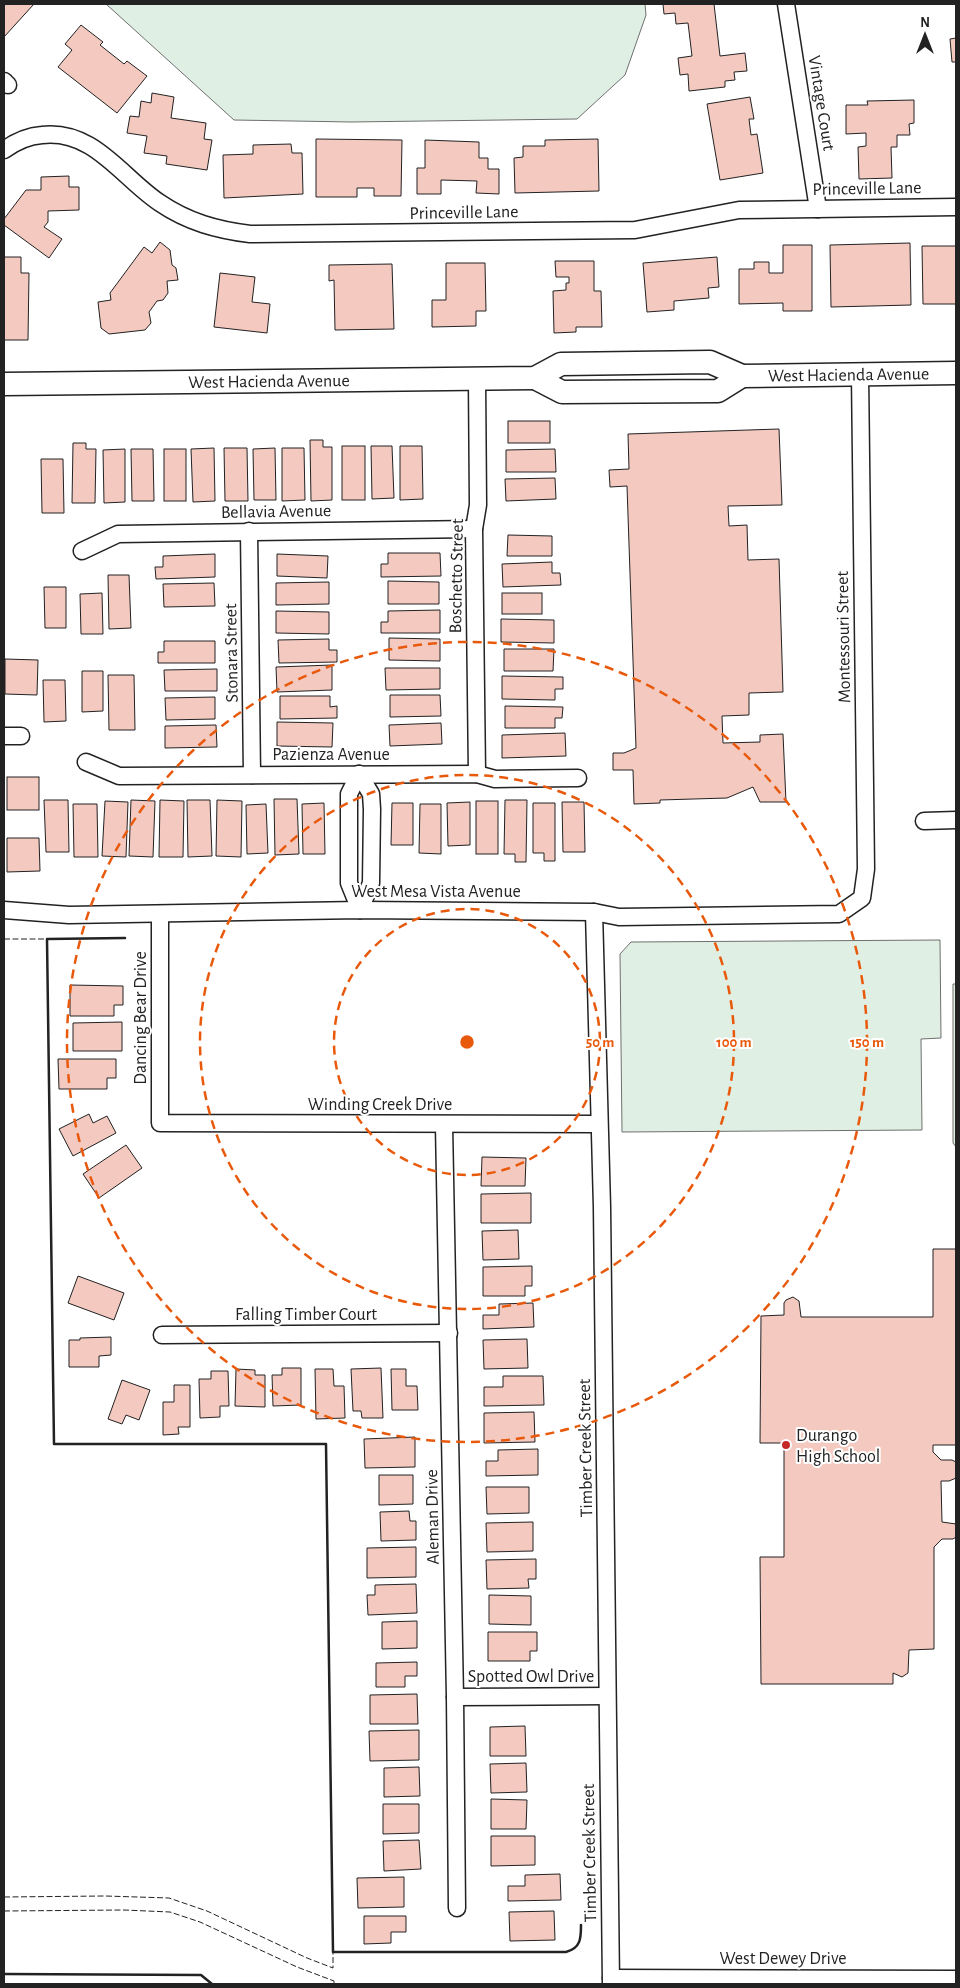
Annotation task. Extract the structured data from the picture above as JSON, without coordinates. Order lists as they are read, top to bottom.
{
  "streets": {
    "main road": ["West Hacienda Avenue"],
    "street": [
      "Vintage Court",
      "Princeville Lane",
      "Bellavia Avenue",
      "Boschetto Street",
      "Montessouri Street",
      "Stonara Street",
      "Pazienza Avenue",
      "West Mesa Vista Avenue",
      "Dancing Bear Drive",
      "Winding Creek Drive",
      "Falling Timber Court",
      "Timber Creek Street",
      "Aleman Drive",
      "Spotted Owl Drive",
      "West Dewey Drive"
    ]
  },
  "crossings": [
    ["Vintage Court", "Princeville Lane"],
    ["West Hacienda Avenue", "Boschetto Street"],
    ["West Hacienda Avenue", "Montessouri Street"],
    ["Bellavia Avenue", "Boschetto Street"],
    ["Bellavia Avenue", "Stonara Street"],
    ["Boschetto Street", "Pazienza Avenue"],
    ["Montessouri Street", "West Mesa Vista Avenue"],
    ["Stonara Street", "Pazienza Avenue"],
    ["West Mesa Vista Avenue", "Dancing Bear Drive"],
    ["West Mesa Vista Avenue", "Timber Creek Street"],
    ["Dancing Bear Drive", "Winding Creek Drive"],
    ["Winding Creek Drive", "Timber Creek Street"],
    ["Winding Creek Drive", "Aleman Drive"],
    ["Falling Timber Court", "Aleman Drive"],
    ["Timber Creek Street", "Spotted Owl Drive"],
    ["Timber Creek Street", "West Dewey Drive"],
    ["Aleman Drive", "Spotted Owl Drive"]
  ],
  "places": ["Durango High School"],
  "north": "top",
  "rings": ["50 m", "100 m", "150 m"]
}
